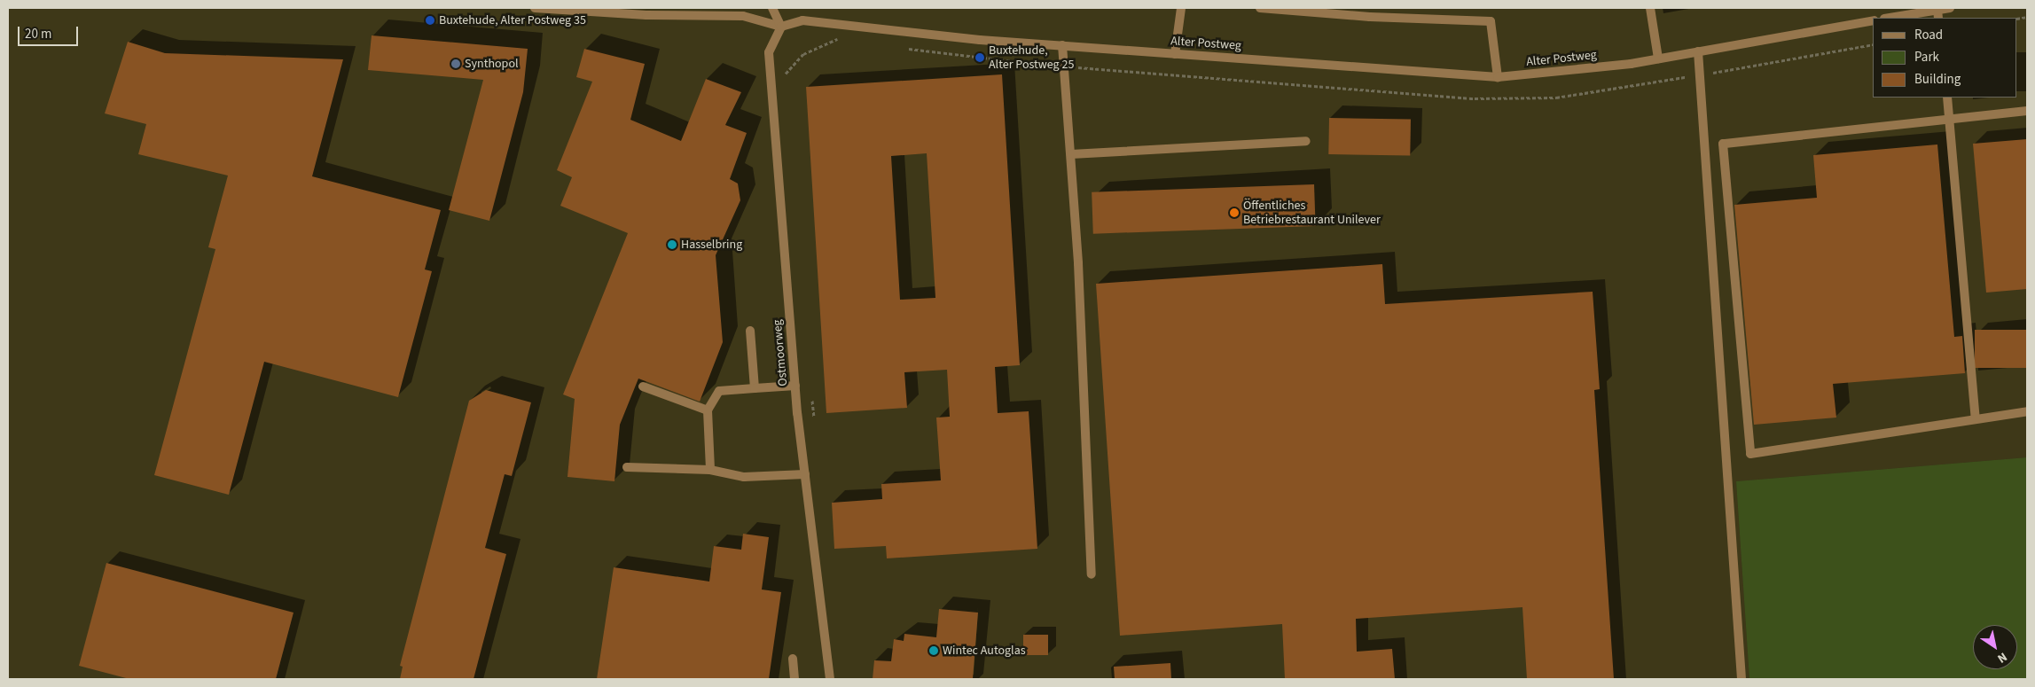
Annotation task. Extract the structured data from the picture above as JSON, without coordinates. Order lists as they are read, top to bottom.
{
  "streets": {
    "street": ["Alter Postweg", "Ostmoorweg"]
  },
  "crossings": [
    ["Alter Postweg", "Ostmoorweg"]
  ],
  "places": [
    "Buxtehude, Alter Postweg 35",
    "Buxtehude, Alter Postweg 25",
    "Synthopol",
    "Öffentliches Betriebrestaurant Unilever",
    "Hasselbring",
    "Wintec Autoglas"
  ],
  "legend": ["Road", "Park", "Building"],
  "scale_bar": "20 m",
  "north": "bottom right"
}
